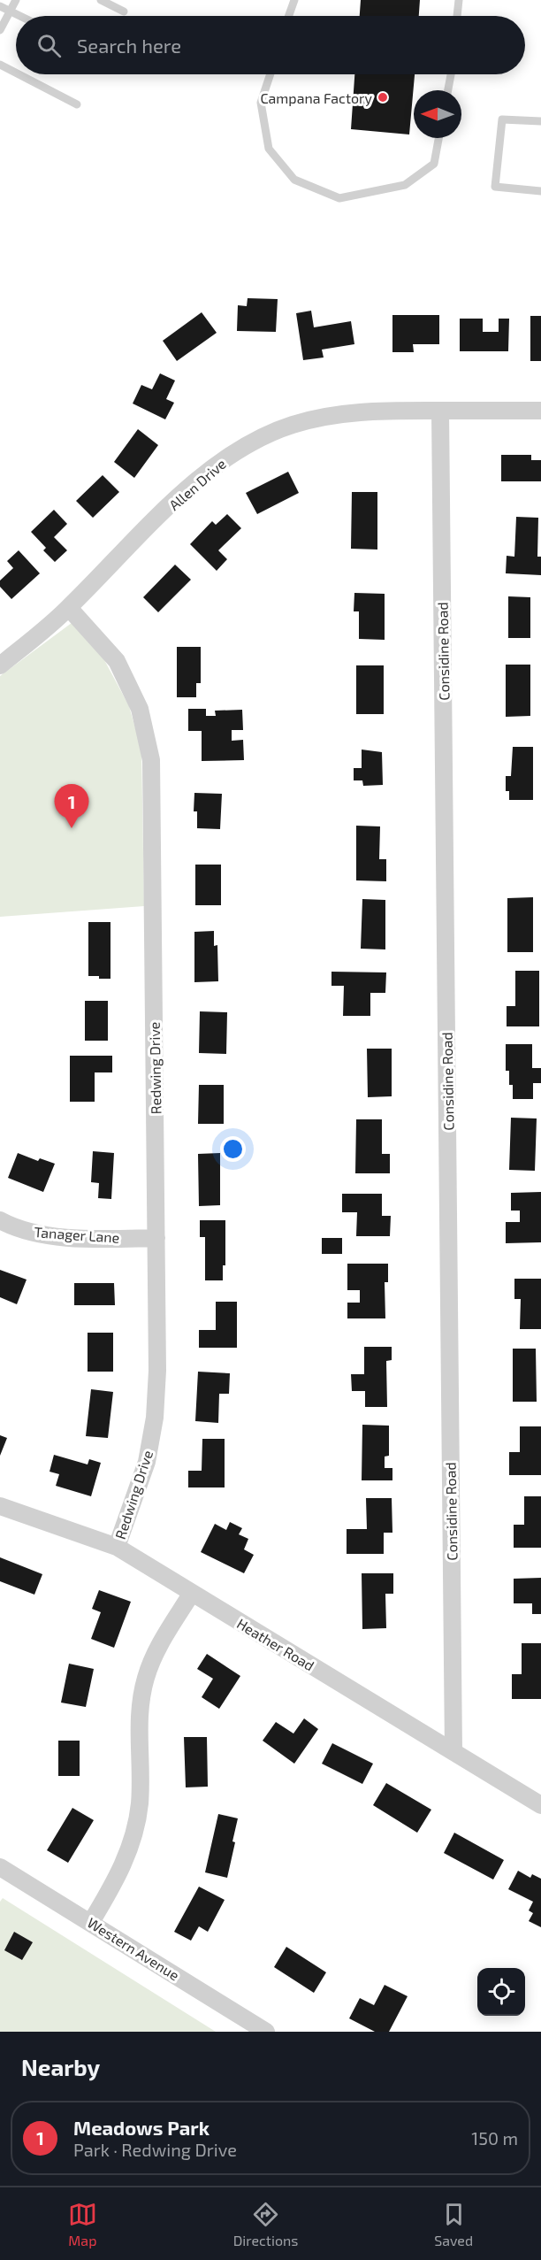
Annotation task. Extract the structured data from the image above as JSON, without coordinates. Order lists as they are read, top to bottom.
{
  "streets": {
    "street": [
      "Allen Drive",
      "Considine Road",
      "Redwing Drive",
      "Tanager Lane",
      "Heather Road",
      "Western Avenue"
    ]
  },
  "crossings": [
    ["Allen Drive", "Considine Road"],
    ["Allen Drive", "Redwing Drive"],
    ["Considine Road", "Heather Road"],
    ["Redwing Drive", "Tanager Lane"],
    ["Redwing Drive", "Heather Road"]
  ],
  "places": ["Campana Factory"],
  "north": "left",
  "page": {
    "search": "Search here",
    "pins": "1",
    "heading": "Nearby",
    "list": [
      {
        "mark": "1",
        "name": "Meadows Park",
        "note": "Park · Redwing Drive",
        "value": "150 m"
      }
    ],
    "nav": ["Map", "Directions", "Saved"]
  }
}
